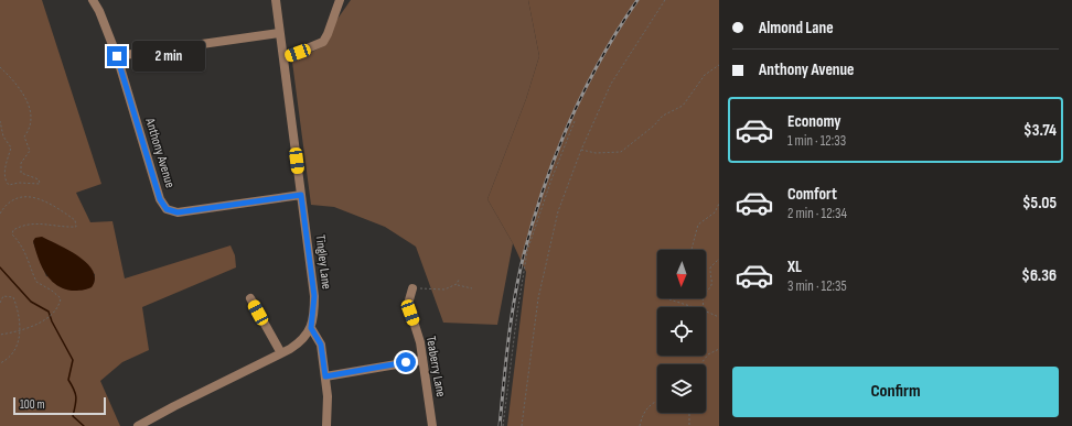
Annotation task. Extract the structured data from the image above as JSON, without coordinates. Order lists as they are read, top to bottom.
{
  "streets": {
    "street": ["Anthony Avenue", "Tingley Lane", "Teaberry Lane"]
  },
  "crossings": [
    ["Anthony Avenue", "Tingley Lane"]
  ],
  "scale_bar": "100 m",
  "north": "bottom",
  "page": {
    "banner": ["Almond Lane", "Anthony Avenue"],
    "bubble": "2 min",
    "list": [
      {
        "name": "Economy",
        "note": "1 min · 12:33",
        "value": "$3.74"
      },
      {
        "name": "Comfort",
        "note": "2 min · 12:34",
        "value": "$5.05"
      },
      {
        "name": "XL",
        "note": "3 min · 12:35",
        "value": "$6.36"
      }
    ],
    "buttons": "Confirm",
    "scale": "100 m"
  }
}
